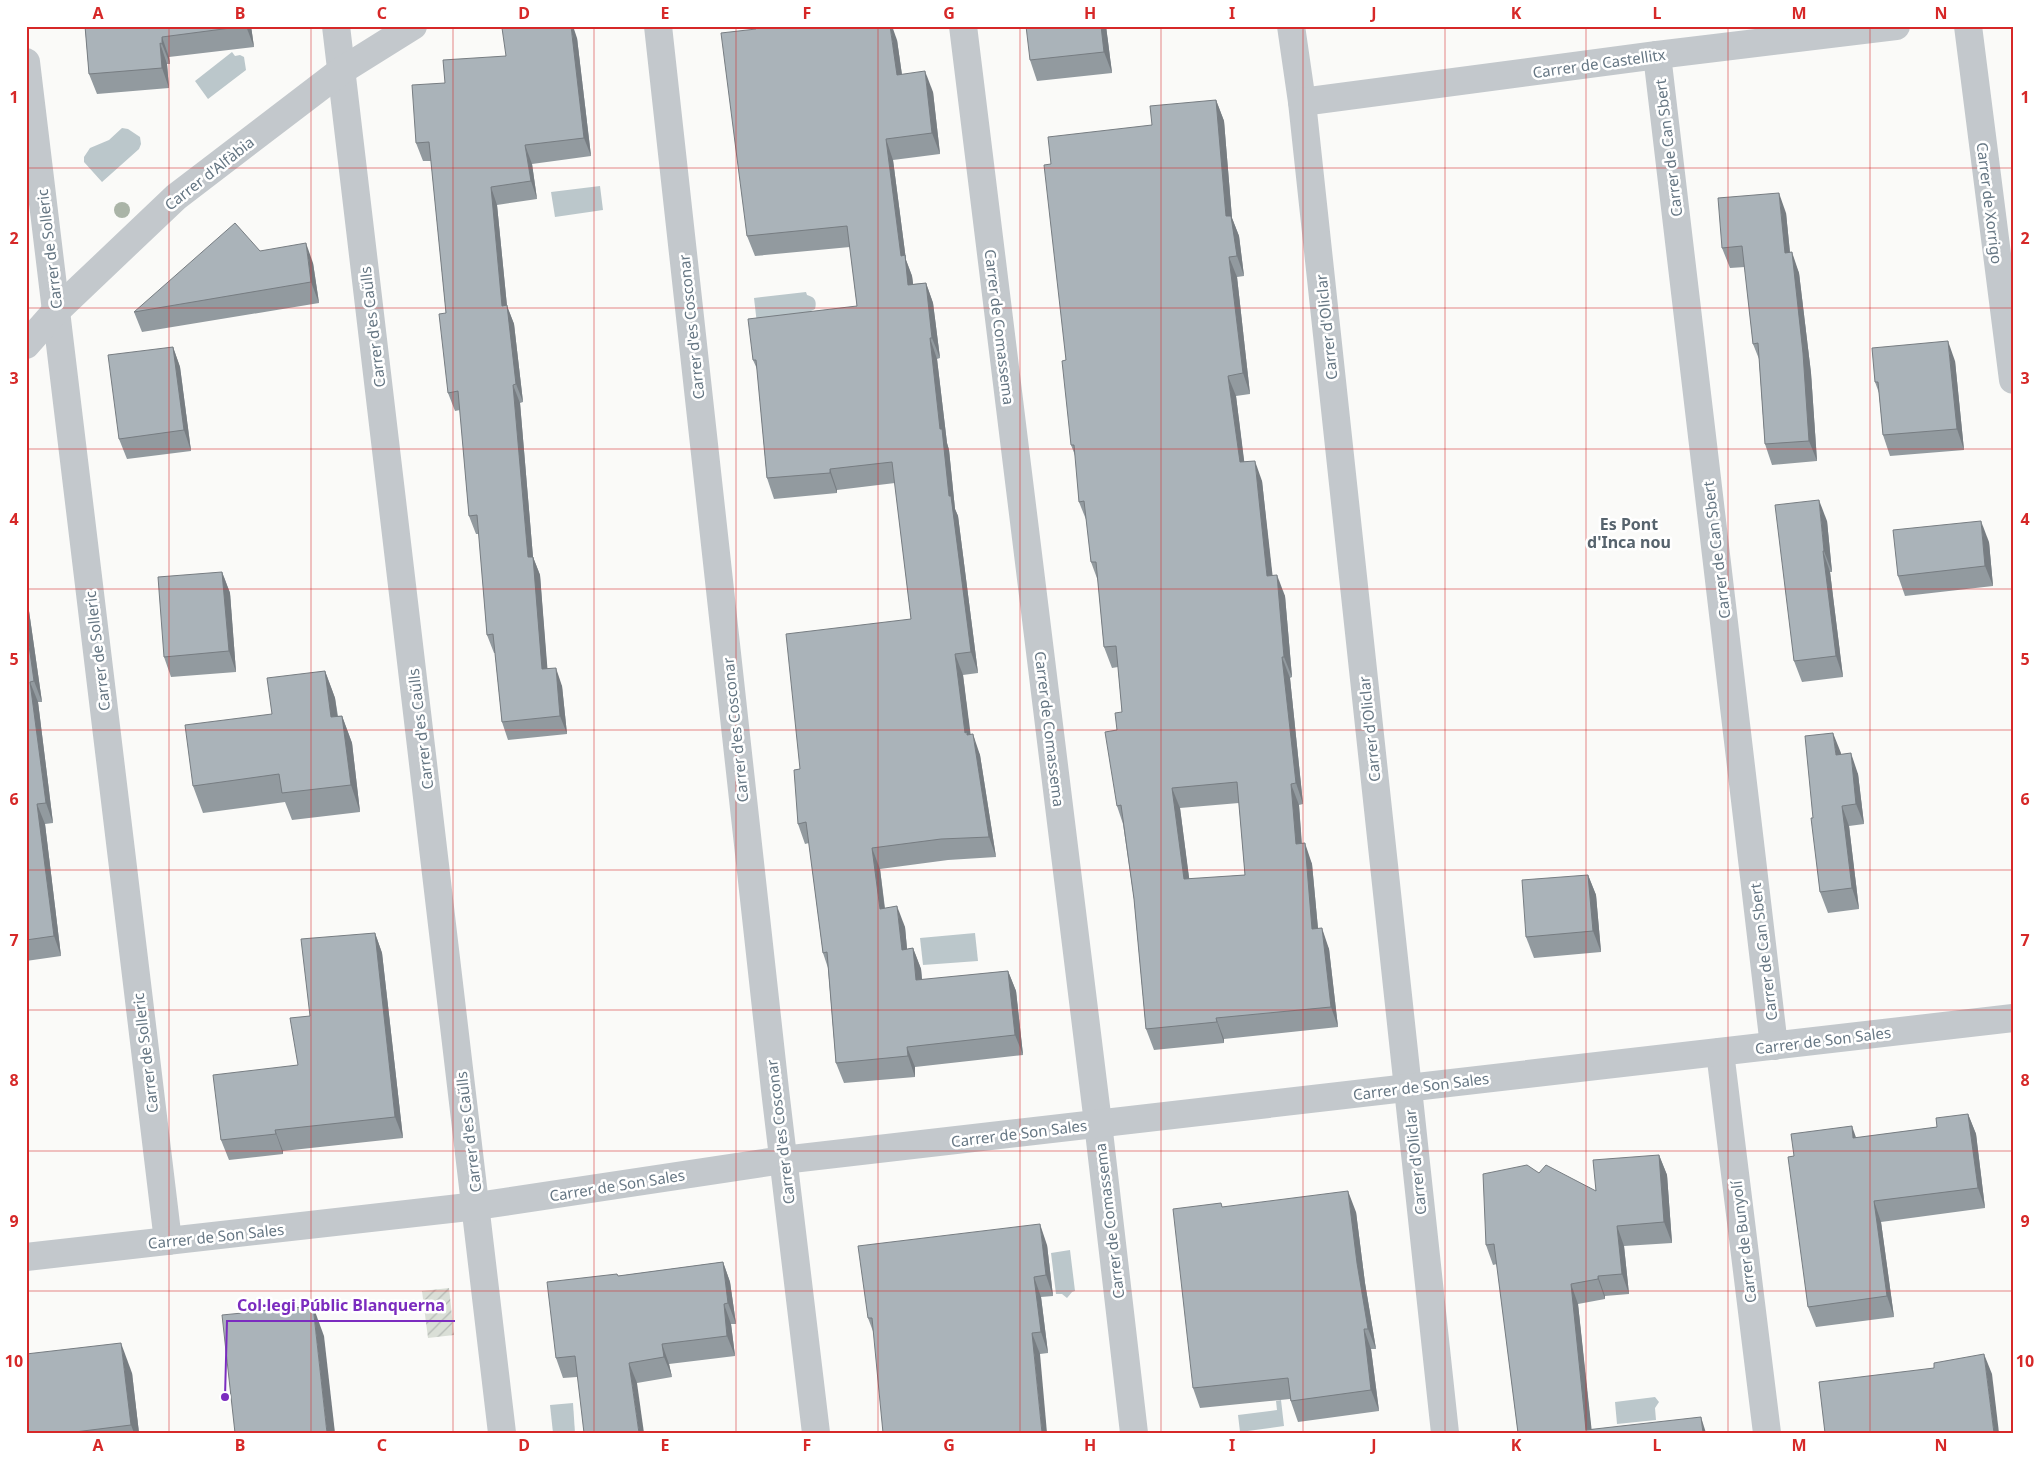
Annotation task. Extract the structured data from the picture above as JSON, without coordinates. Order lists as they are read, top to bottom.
{
  "streets": {
    "street": [
      "Carrer de Castellitx",
      "Carrer de Can Sbert",
      "Carrer d'Alfàbia",
      "Carrer de Xorrigo",
      "Carrer de Solleric",
      "Carrer d'es Caülls",
      "Carrer d'es Cosconar",
      "Carrer de Comassema",
      "Carrer d'Oliclar",
      "Carrer de Son Sales",
      "Carrer de Bunyolí"
    ]
  },
  "crossings": [
    ["Carrer de Castellitx", "Carrer de Can Sbert"],
    ["Carrer de Castellitx", "Carrer d'Oliclar"],
    ["Carrer de Can Sbert", "Carrer de Son Sales"],
    ["Carrer d'Alfàbia", "Carrer de Solleric"],
    ["Carrer d'Alfàbia", "Carrer d'es Caülls"],
    ["Carrer de Solleric", "Carrer de Son Sales"],
    ["Carrer d'es Caülls", "Carrer de Son Sales"],
    ["Carrer d'es Cosconar", "Carrer de Son Sales"],
    ["Carrer de Comassema", "Carrer de Son Sales"],
    ["Carrer d'Oliclar", "Carrer de Son Sales"],
    ["Carrer de Son Sales", "Carrer de Bunyolí"]
  ],
  "districts": ["Es Pont d'Inca nou"],
  "places": ["Col·legi Públic Blanquerna"],
  "grid": {
    "columns": [
      "A",
      "B",
      "C",
      "D",
      "E",
      "F",
      "G",
      "H",
      "I",
      "J",
      "K",
      "L",
      "M",
      "N"
    ],
    "rows": [
      "1",
      "2",
      "3",
      "4",
      "5",
      "6",
      "7",
      "8",
      "9",
      "10"
    ]
  }
}
